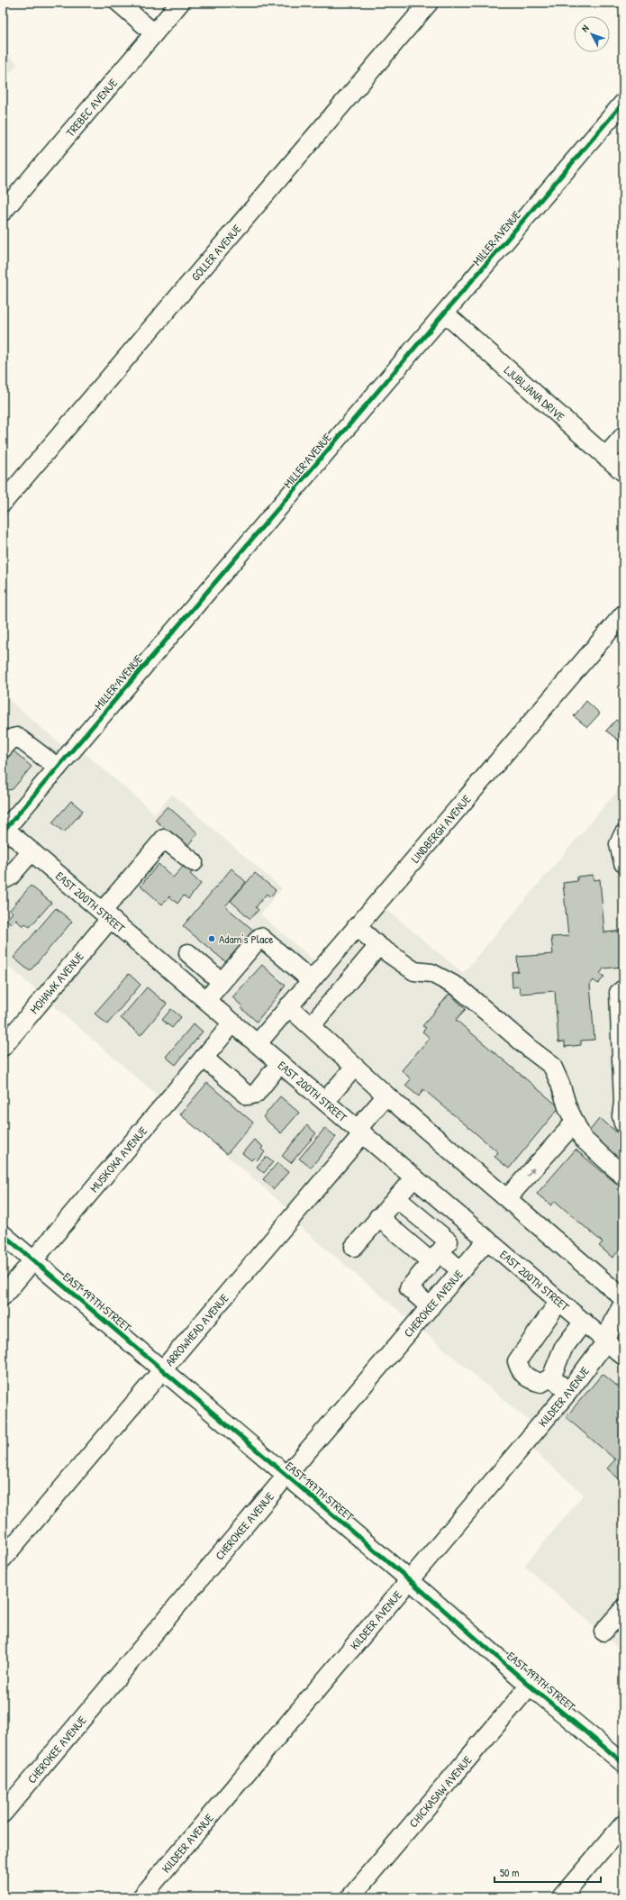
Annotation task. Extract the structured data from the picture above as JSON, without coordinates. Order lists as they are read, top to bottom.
{
  "streets": {
    "street": [
      "TREBEC AVENUE",
      "MILLER AVENUE",
      "GOLLER AVENUE",
      "LJUBLJANA DRIVE",
      "LINDBERGH AVENUE",
      "EAST 200TH STREET",
      "MOHAWK AVENUE",
      "MUSKOKA AVENUE",
      "EAST 197TH STREET",
      "CHEROKEE AVENUE",
      "ARROWHEAD AVENUE",
      "KILDEER AVENUE",
      "CHICKASAW AVENUE"
    ]
  },
  "crossings": [
    ["MILLER AVENUE", "LJUBLJANA DRIVE"],
    ["MILLER AVENUE", "EAST 200TH STREET"],
    ["LINDBERGH AVENUE", "EAST 200TH STREET"],
    ["EAST 200TH STREET", "MOHAWK AVENUE"],
    ["EAST 200TH STREET", "MUSKOKA AVENUE"],
    ["EAST 200TH STREET", "CHEROKEE AVENUE"],
    ["EAST 200TH STREET", "ARROWHEAD AVENUE"],
    ["EAST 200TH STREET", "KILDEER AVENUE"],
    ["MUSKOKA AVENUE", "EAST 197TH STREET"],
    ["EAST 197TH STREET", "CHEROKEE AVENUE"],
    ["EAST 197TH STREET", "ARROWHEAD AVENUE"],
    ["EAST 197TH STREET", "KILDEER AVENUE"],
    ["EAST 197TH STREET", "CHICKASAW AVENUE"]
  ],
  "places": ["Adam's Place"],
  "scale_bar": "50 m",
  "north": "top left"
}
